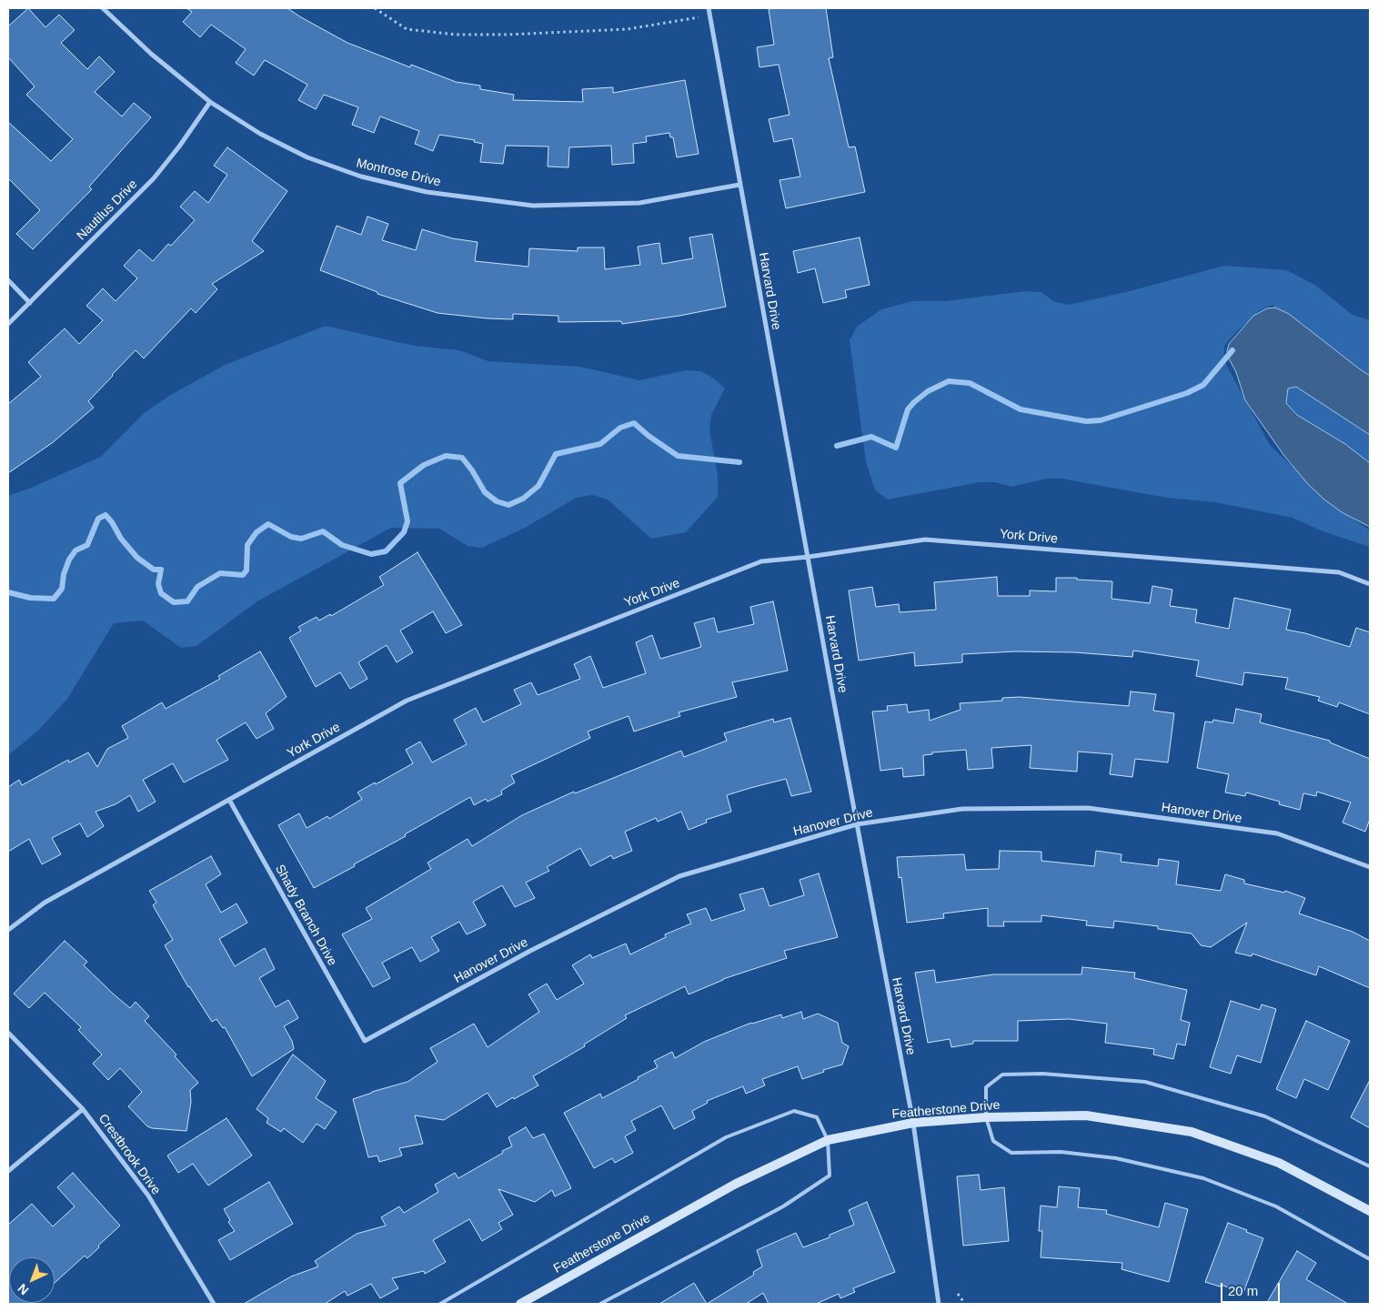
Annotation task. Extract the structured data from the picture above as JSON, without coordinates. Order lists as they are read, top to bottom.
{
  "streets": {
    "street": [
      "Montrose Drive",
      "Nautilus Drive",
      "Harvard Drive",
      "York Drive",
      "Hanover Drive",
      "Shady Branch Drive",
      "Featherstone Drive",
      "Crestbrook Drive"
    ]
  },
  "crossings": [
    ["Montrose Drive", "Nautilus Drive"],
    ["Montrose Drive", "Harvard Drive"],
    ["Harvard Drive", "York Drive"],
    ["Harvard Drive", "Hanover Drive"],
    ["Harvard Drive", "Featherstone Drive"],
    ["York Drive", "Shady Branch Drive"],
    ["Hanover Drive", "Shady Branch Drive"]
  ],
  "scale_bar": "20 m",
  "north": "bottom left"
}
